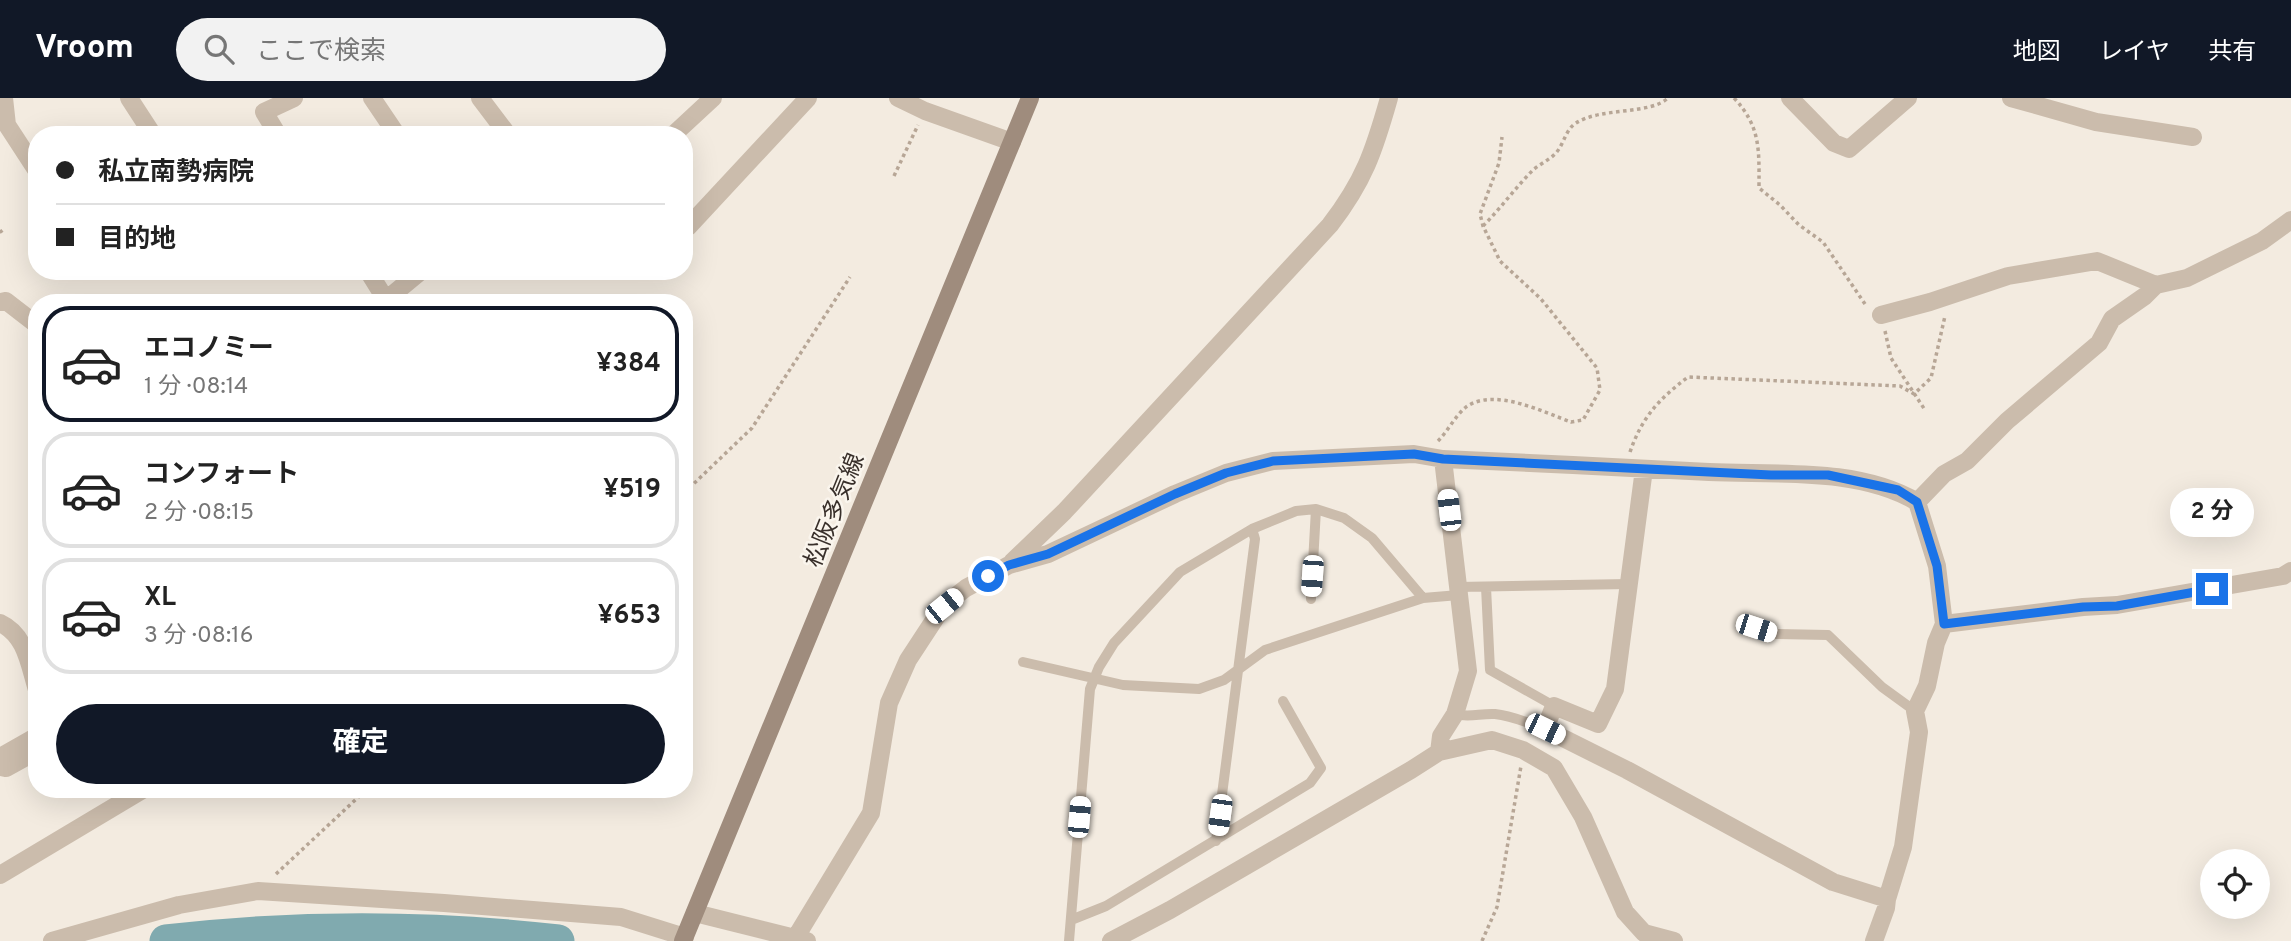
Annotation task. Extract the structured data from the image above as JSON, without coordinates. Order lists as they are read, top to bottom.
{
  "streets": {
    "main road": ["松阪多気線"]
  },
  "page": {
    "header": "Vroom",
    "search": "ここで検索",
    "nav": ["地図", "レイヤ", "共有"],
    "banner": ["私立南勢病院", "目的地"],
    "list": [
      {
        "name": "エコノミー",
        "note": "1 分 · 08:14",
        "value": "¥384"
      },
      {
        "name": "コンフォート",
        "note": "2 分 · 08:15",
        "value": "¥519"
      },
      {
        "name": "XL",
        "note": "3 分 · 08:16",
        "value": "¥653"
      }
    ],
    "bubble": "2 分",
    "buttons": "確定"
  }
}
